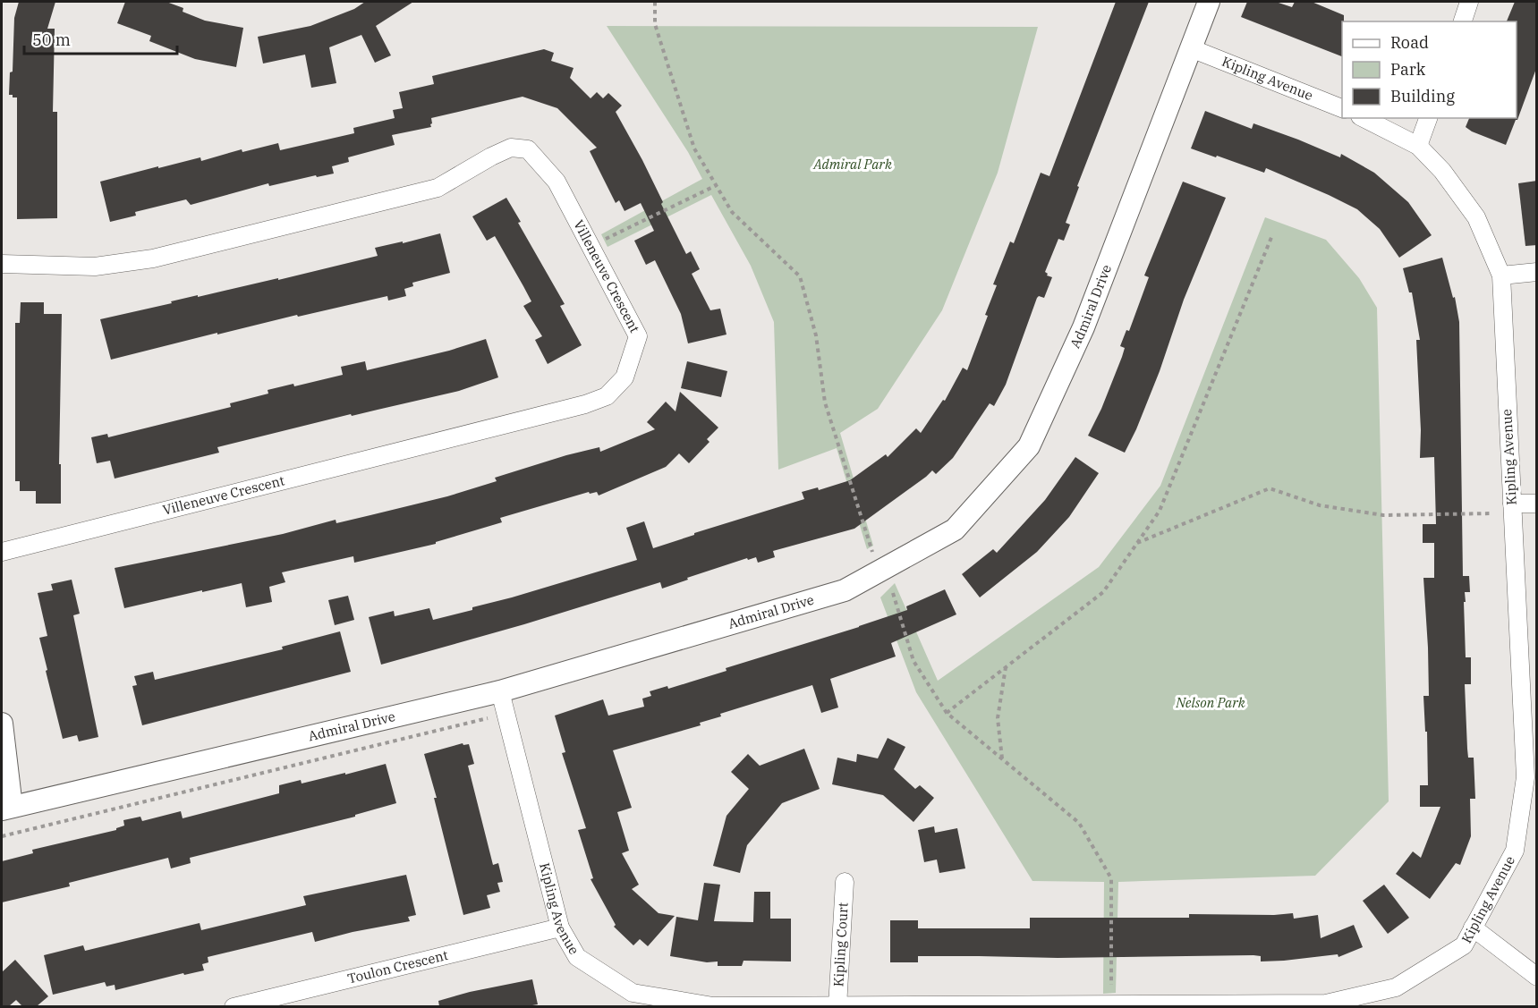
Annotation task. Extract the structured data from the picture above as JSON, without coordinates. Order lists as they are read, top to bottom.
{
  "streets": {
    "street": [
      "Kipling Avenue",
      "Villeneuve Crescent",
      "Admiral Drive",
      "Kipling Court",
      "Toulon Crescent"
    ]
  },
  "crossings": [
    ["Kipling Avenue", "Admiral Drive"],
    ["Kipling Avenue", "Kipling Court"],
    ["Kipling Avenue", "Toulon Crescent"]
  ],
  "parks": ["Admiral Park", "Nelson Park"],
  "legend": ["Road", "Park", "Building"],
  "scale_bar": "50 m"
}
